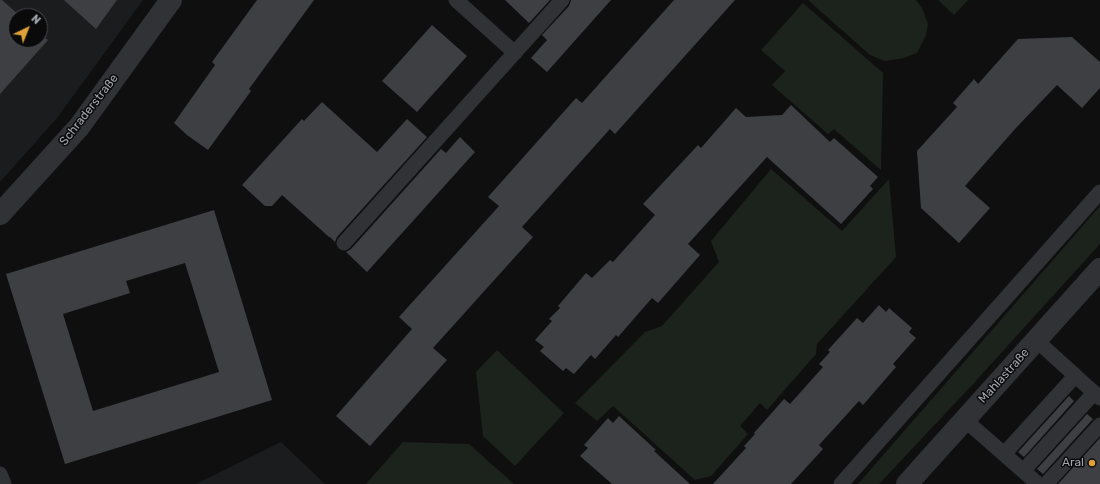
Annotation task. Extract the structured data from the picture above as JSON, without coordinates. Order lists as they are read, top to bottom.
{
  "streets": {
    "street": ["Schraderstraße", "Mahlastraße"]
  },
  "places": ["Aral"],
  "north": "top right"
}
